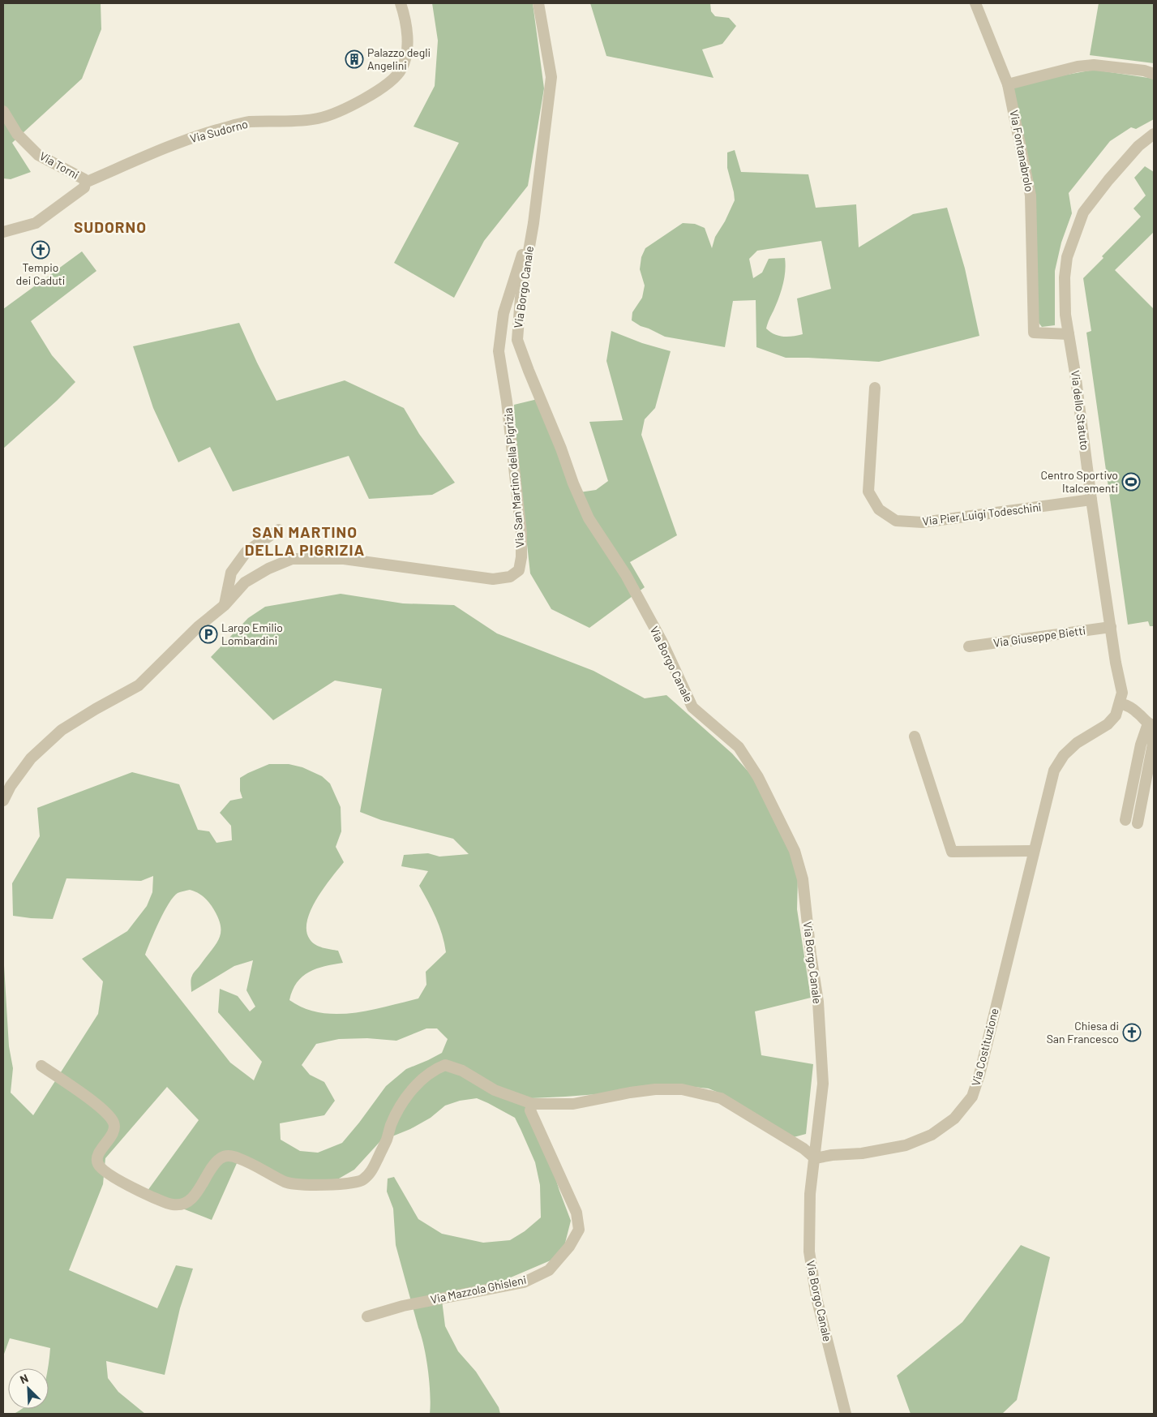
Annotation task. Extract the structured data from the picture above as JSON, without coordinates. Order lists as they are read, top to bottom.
{
  "streets": {
    "street": [
      "Via Sudorno",
      "Via Fontanabrolo",
      "Via Torni",
      "Via Borgo Canale",
      "Via dello Statuto",
      "Via San Martino della Pigrizia",
      "Via Pier Luigi Todeschini",
      "Via Giuseppe Bietti",
      "Via Costituzione",
      "Via Mazzola Ghisleni"
    ]
  },
  "crossings": [
    ["Via Sudorno", "Via Torni"],
    ["Via Fontanabrolo", "Via dello Statuto"],
    ["Via Borgo Canale", "Via San Martino della Pigrizia"],
    ["Via Borgo Canale", "Via Costituzione"],
    ["Via dello Statuto", "Via Pier Luigi Todeschini"],
    ["Via dello Statuto", "Via Giuseppe Bietti"],
    ["Via dello Statuto", "Via Costituzione"]
  ],
  "districts": ["SUDORNO", "SAN MARTINO DELLA PIGRIZIA"],
  "places": {
    "building": ["Palazzo degli Angelini"],
    "church": ["Tempio dei Caduti", "Chiesa di San Francesco"],
    "sports": ["Centro Sportivo Italcementi"],
    "parking": ["Largo Emilio Lombardini"]
  },
  "north": "top left"
}
